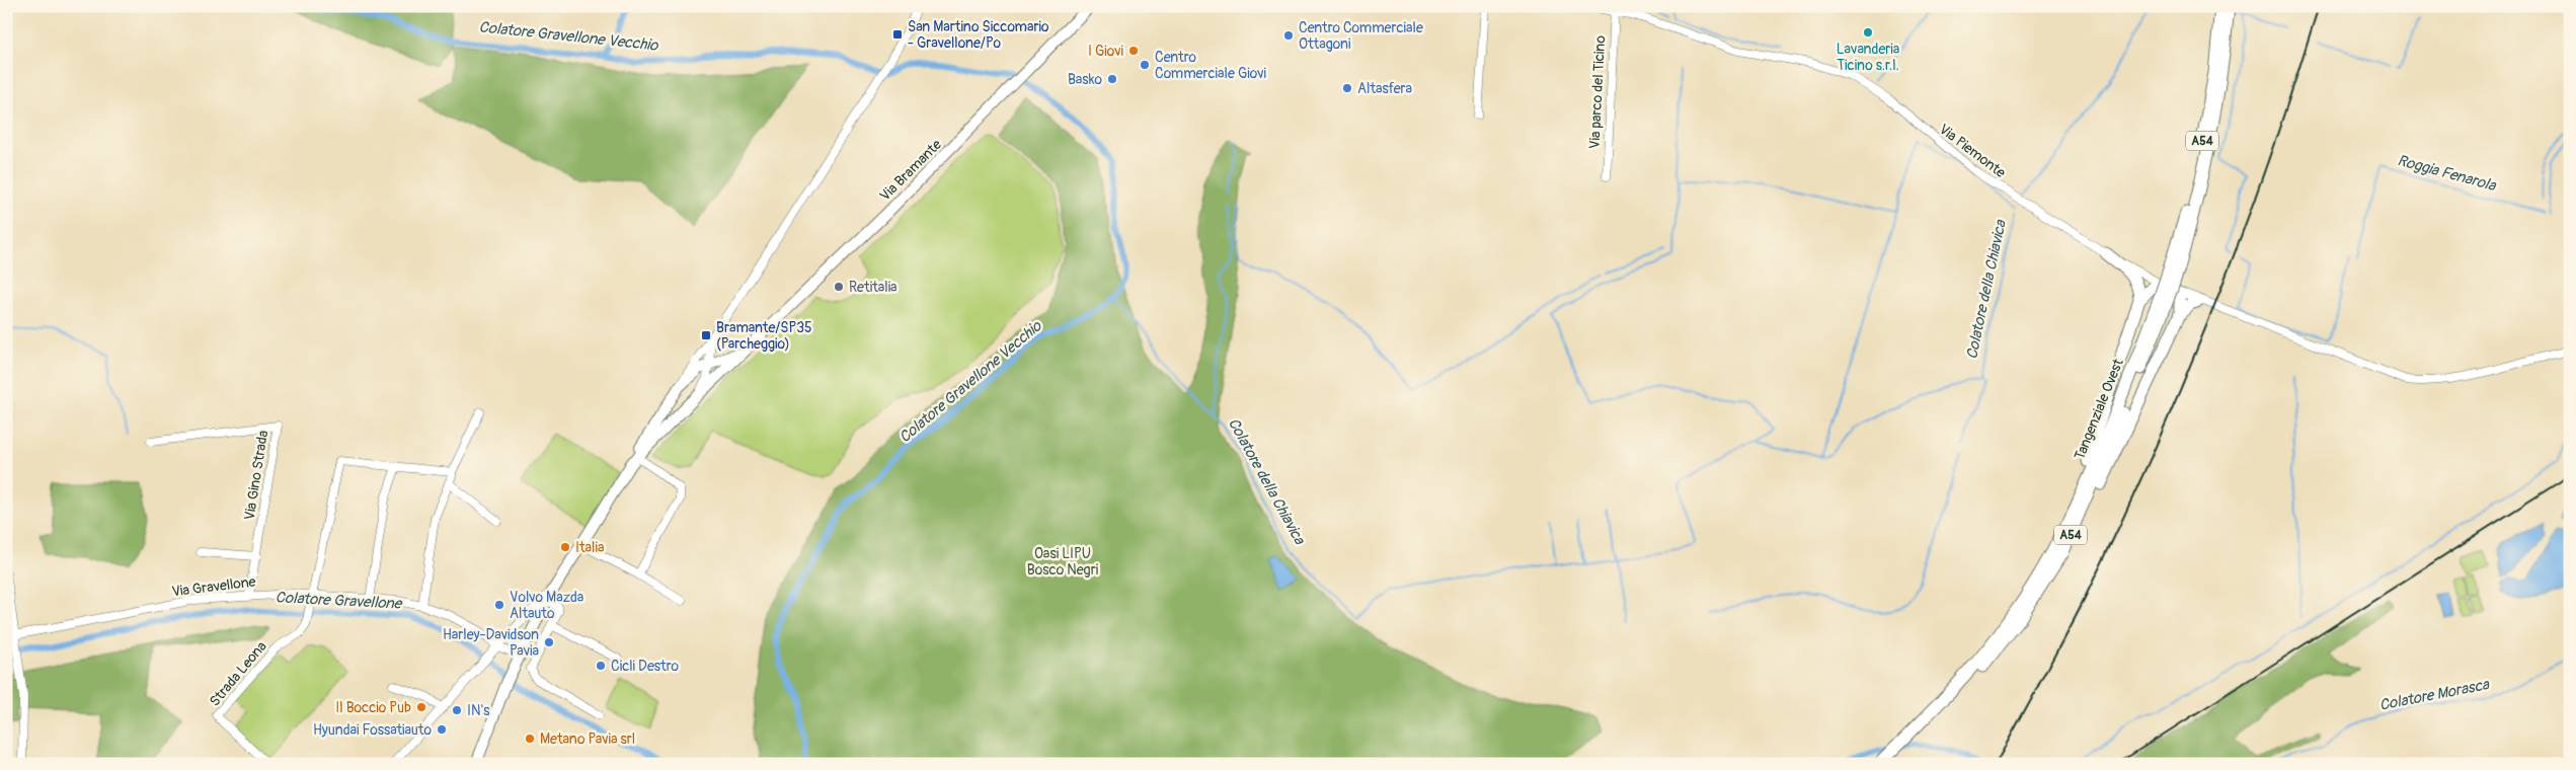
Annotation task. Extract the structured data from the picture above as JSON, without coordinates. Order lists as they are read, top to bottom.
{
  "streets": {
    "highway": ["A54", "Tangenziale Ovest"],
    "main road": ["Via Bramante"],
    "street": [
      "Via parco del Ticino",
      "Via Piemonte",
      "Via Gino Strada",
      "Via Gravellone",
      "Strada Leona"
    ]
  },
  "crossings": [
    ["Via parco del Ticino", "Via Piemonte"],
    ["Via Bramante", "Via Gravellone"],
    ["Via Gino Strada", "Via Gravellone"],
    ["Via Gravellone", "Strada Leona"]
  ],
  "water": [
    "Colatore Gravellone Vecchio",
    "Roggia Fenarola",
    "Colatore della Chiavica",
    "Colatore Gravellone",
    "Colatore Morasca"
  ],
  "parks": ["Oasi LIPU Bosco Negri"],
  "places": {
    "other": [
      "Lavanderia Ticino s.r.l.",
      "Centro Commerciale Ottagoni",
      "I Giovi",
      "Centro Commerciale Giovi",
      "Basko",
      "Altasfera",
      "Retitalia",
      "Italia",
      "Volvo Mazda Altauto",
      "Harley-Davidson Pavia",
      "Cicli Destro",
      "Il Boccio Pub",
      "IN's",
      "Hyundai Fossatiauto",
      "Metano Pavia srl"
    ],
    "transit": ["San Martino Siccomario - Gravellone/Po", "Bramante/SP35 (Parcheggio)"]
  }
}
